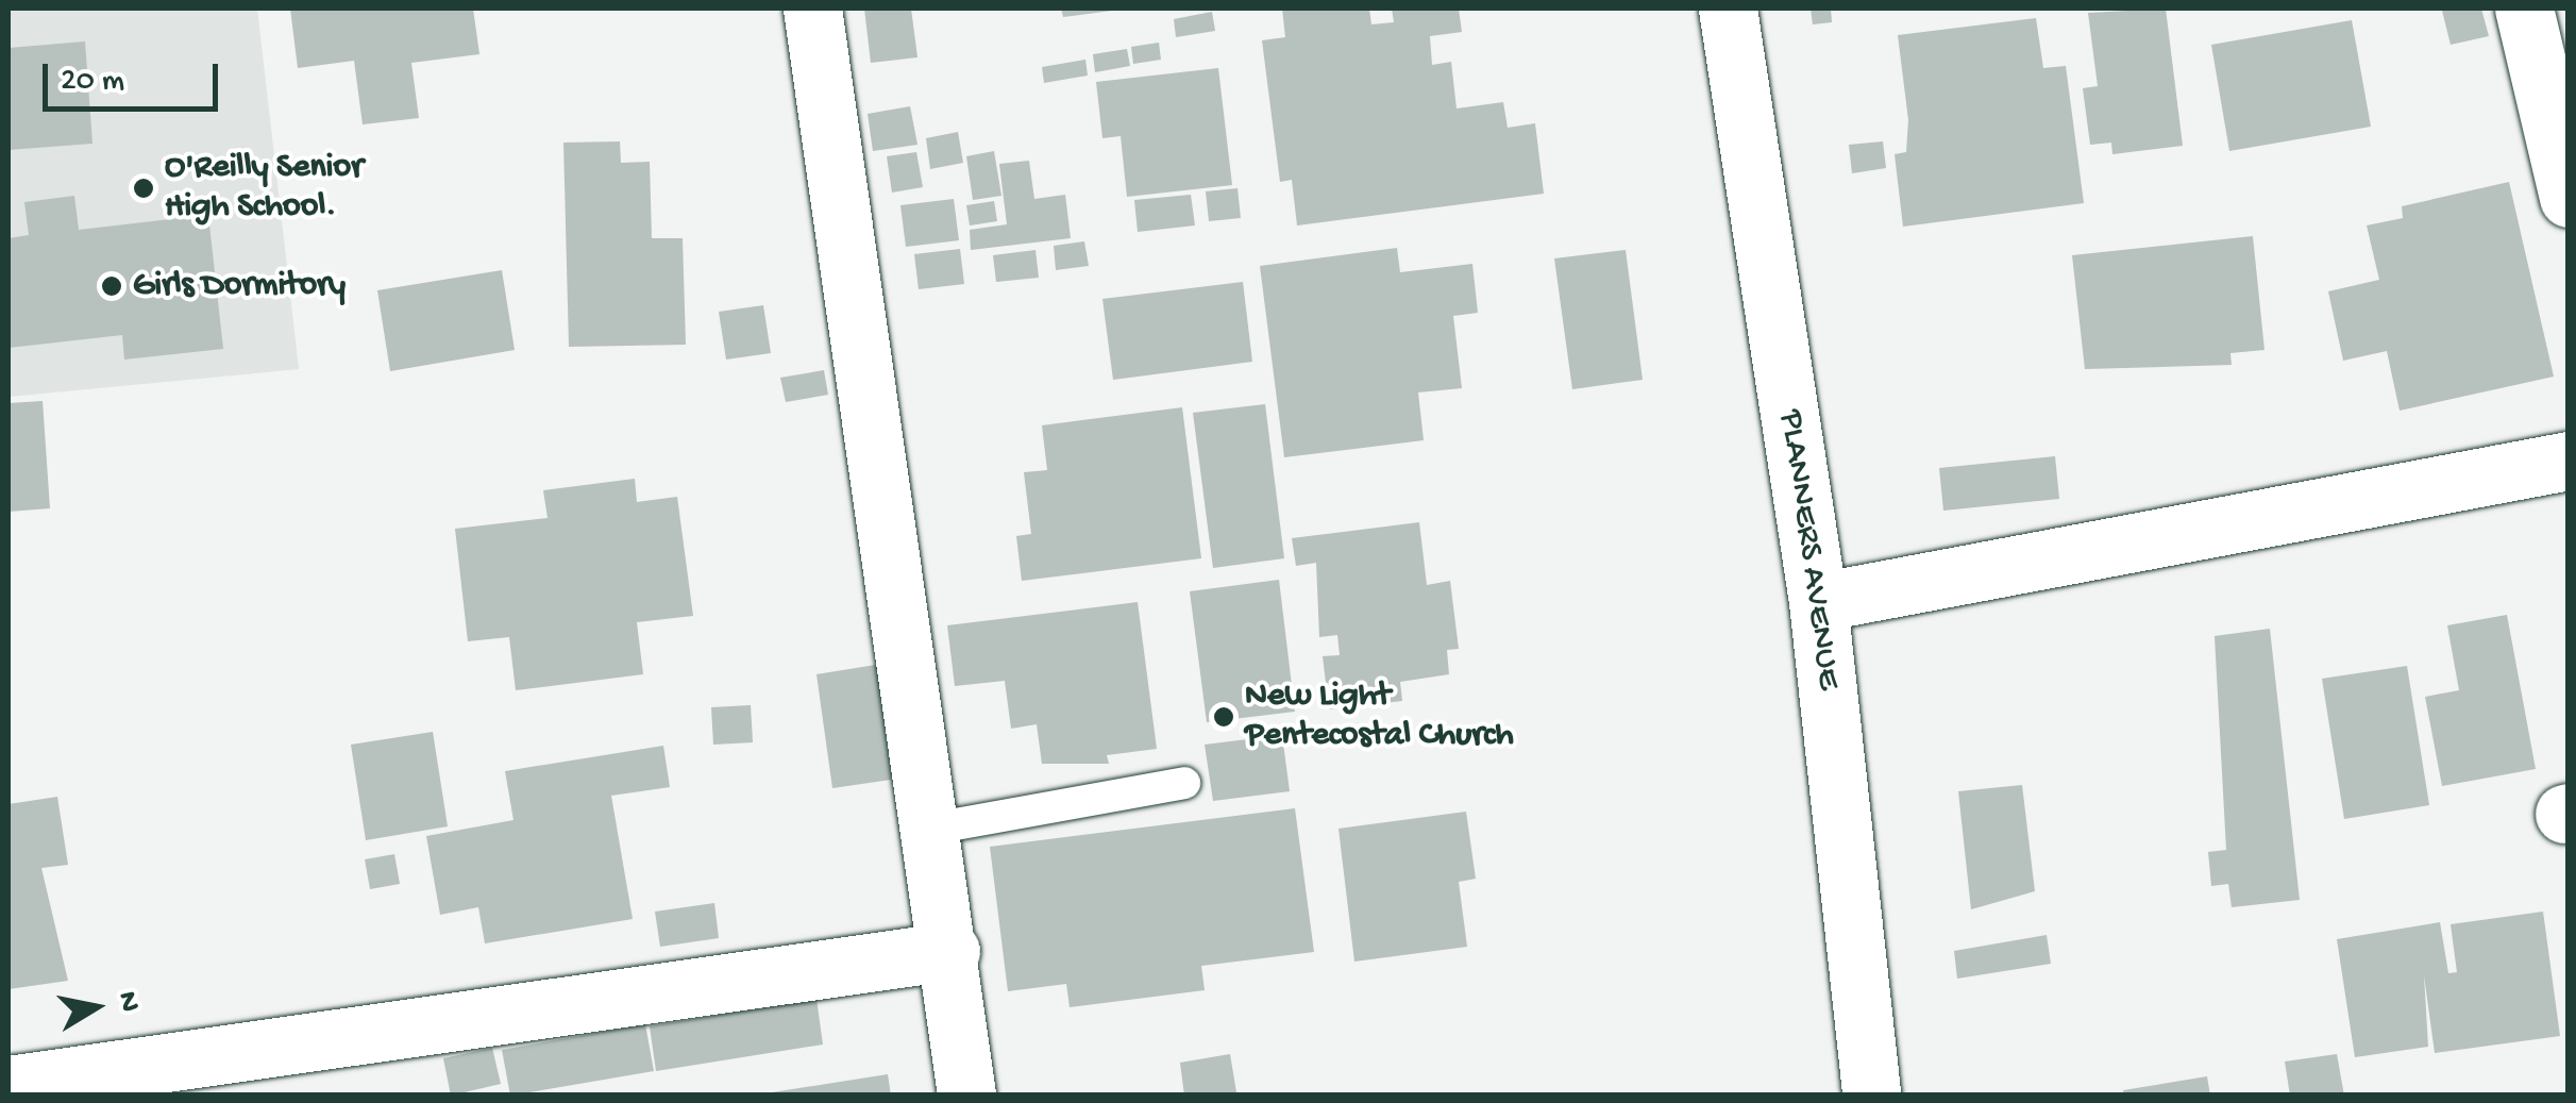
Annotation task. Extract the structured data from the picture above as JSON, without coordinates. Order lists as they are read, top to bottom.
{
  "streets": {
    "street": ["PLANNERS AVENUE"]
  },
  "places": ["O'Reilly Senior High School.", "Girls Dormitory", "New Light Pentecostal Church"],
  "scale_bar": "20 m",
  "north": "right"
}
